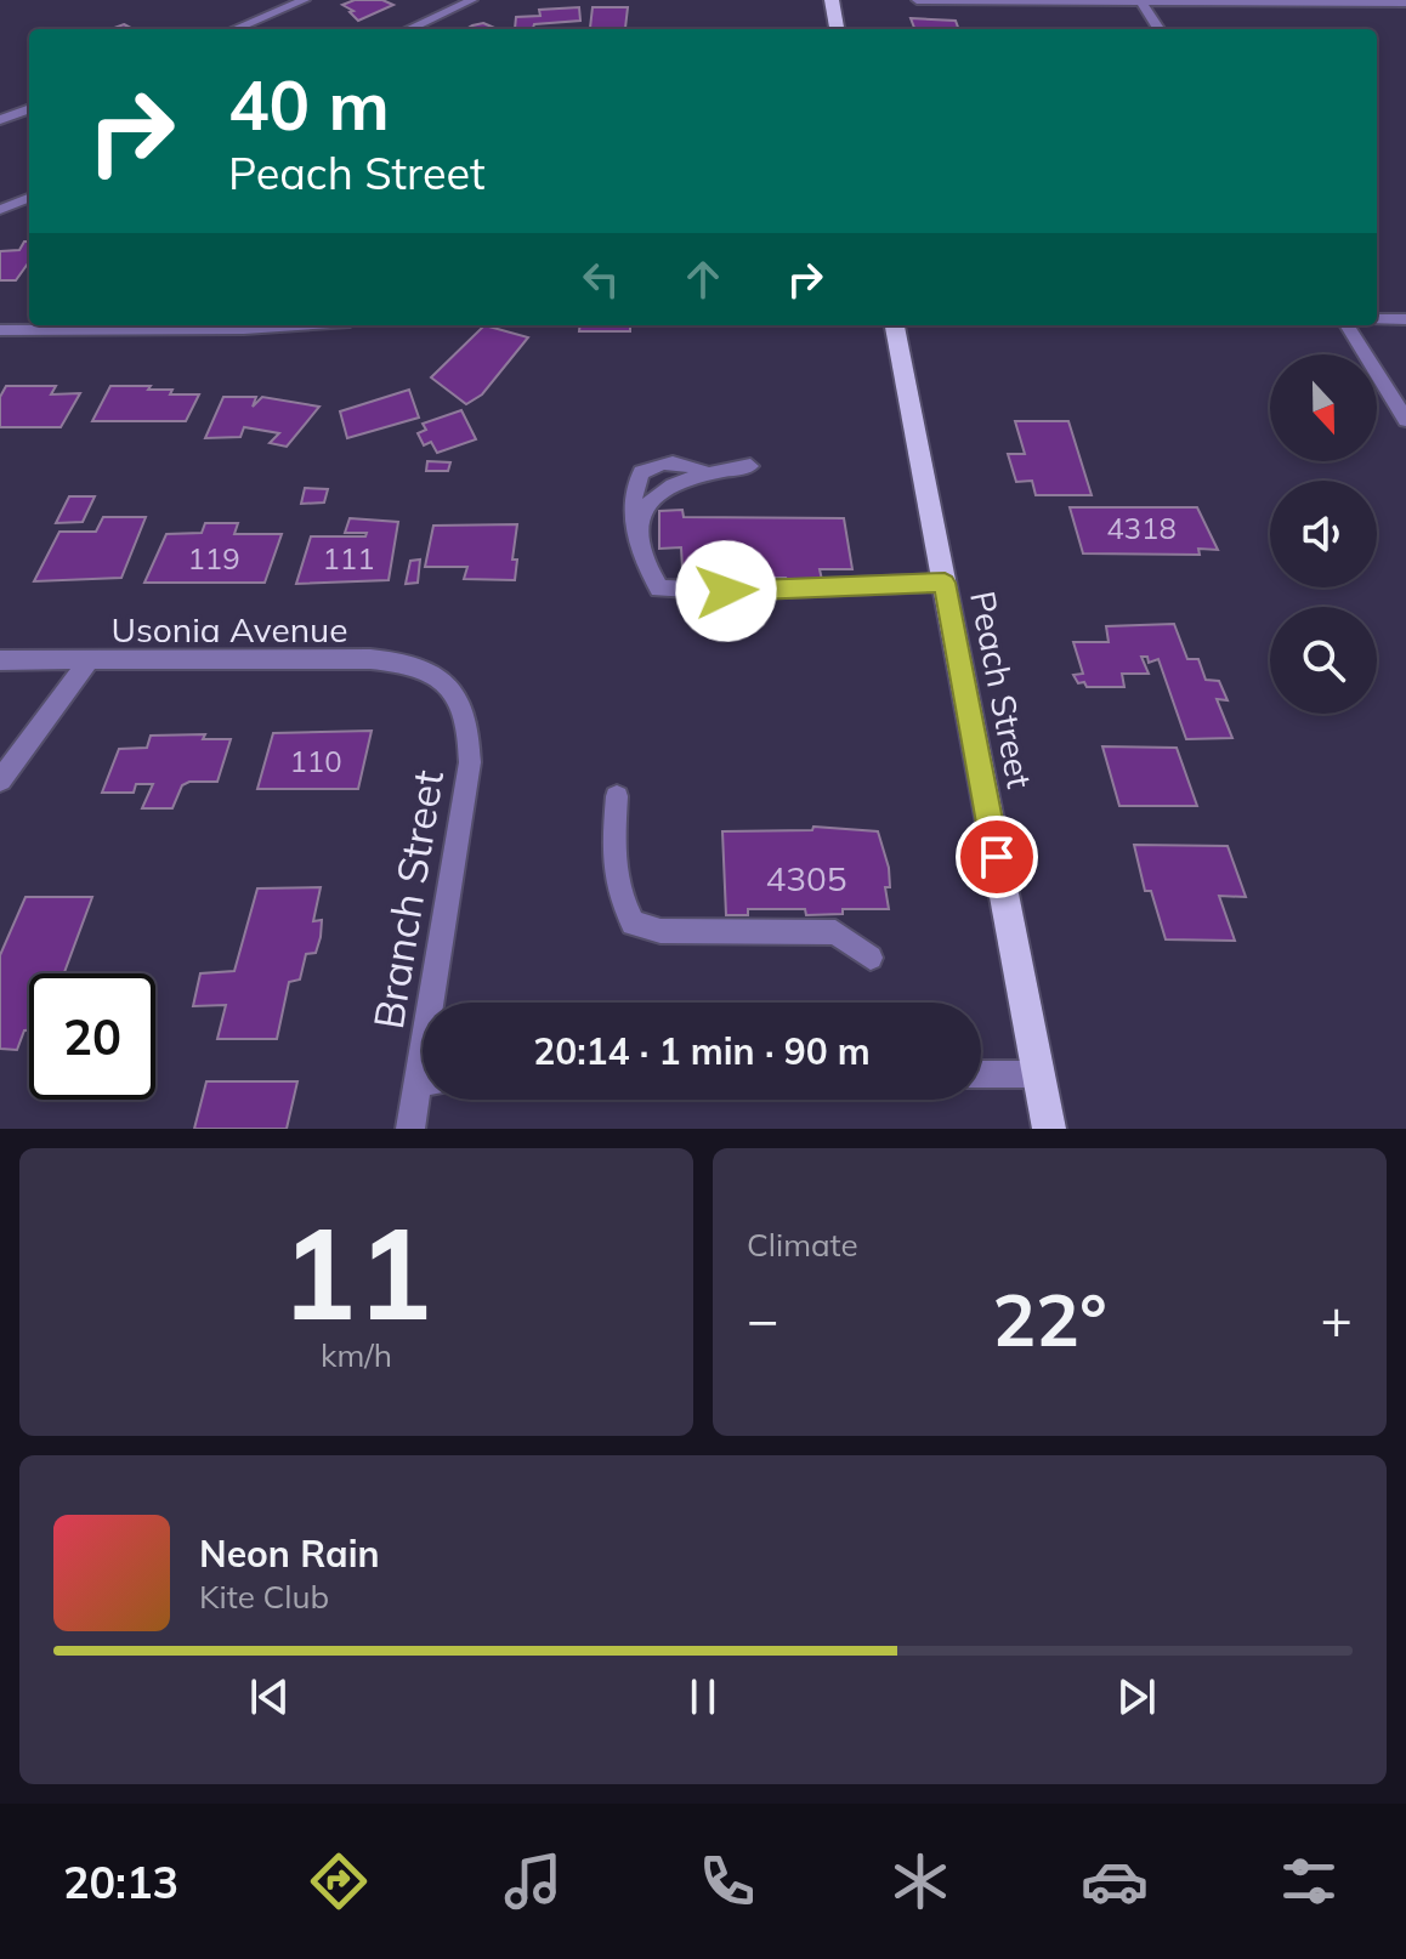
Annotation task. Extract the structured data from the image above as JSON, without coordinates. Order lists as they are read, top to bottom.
{
  "streets": {
    "main road": ["Peach Street"],
    "street": ["Usonia Avenue", "Branch Street"]
  },
  "crossings": [
    ["Usonia Avenue", "Branch Street"]
  ],
  "house_numbers": [
    "4318",
    "119",
    "111",
    "110",
    "4305"
  ],
  "north": "bottom",
  "page": {
    "turn": ["40 m", "Peach Street"],
    "limit": "20",
    "trip": "20:14 · 1 min · 90 m",
    "tile": [
      ["11", "km/h"],
      "Climate"
    ],
    "heat": ["−", "22°", "+"],
    "song": ["Neon Rain", "Kite Club"],
    "tabs": "20:13"
  }
}
